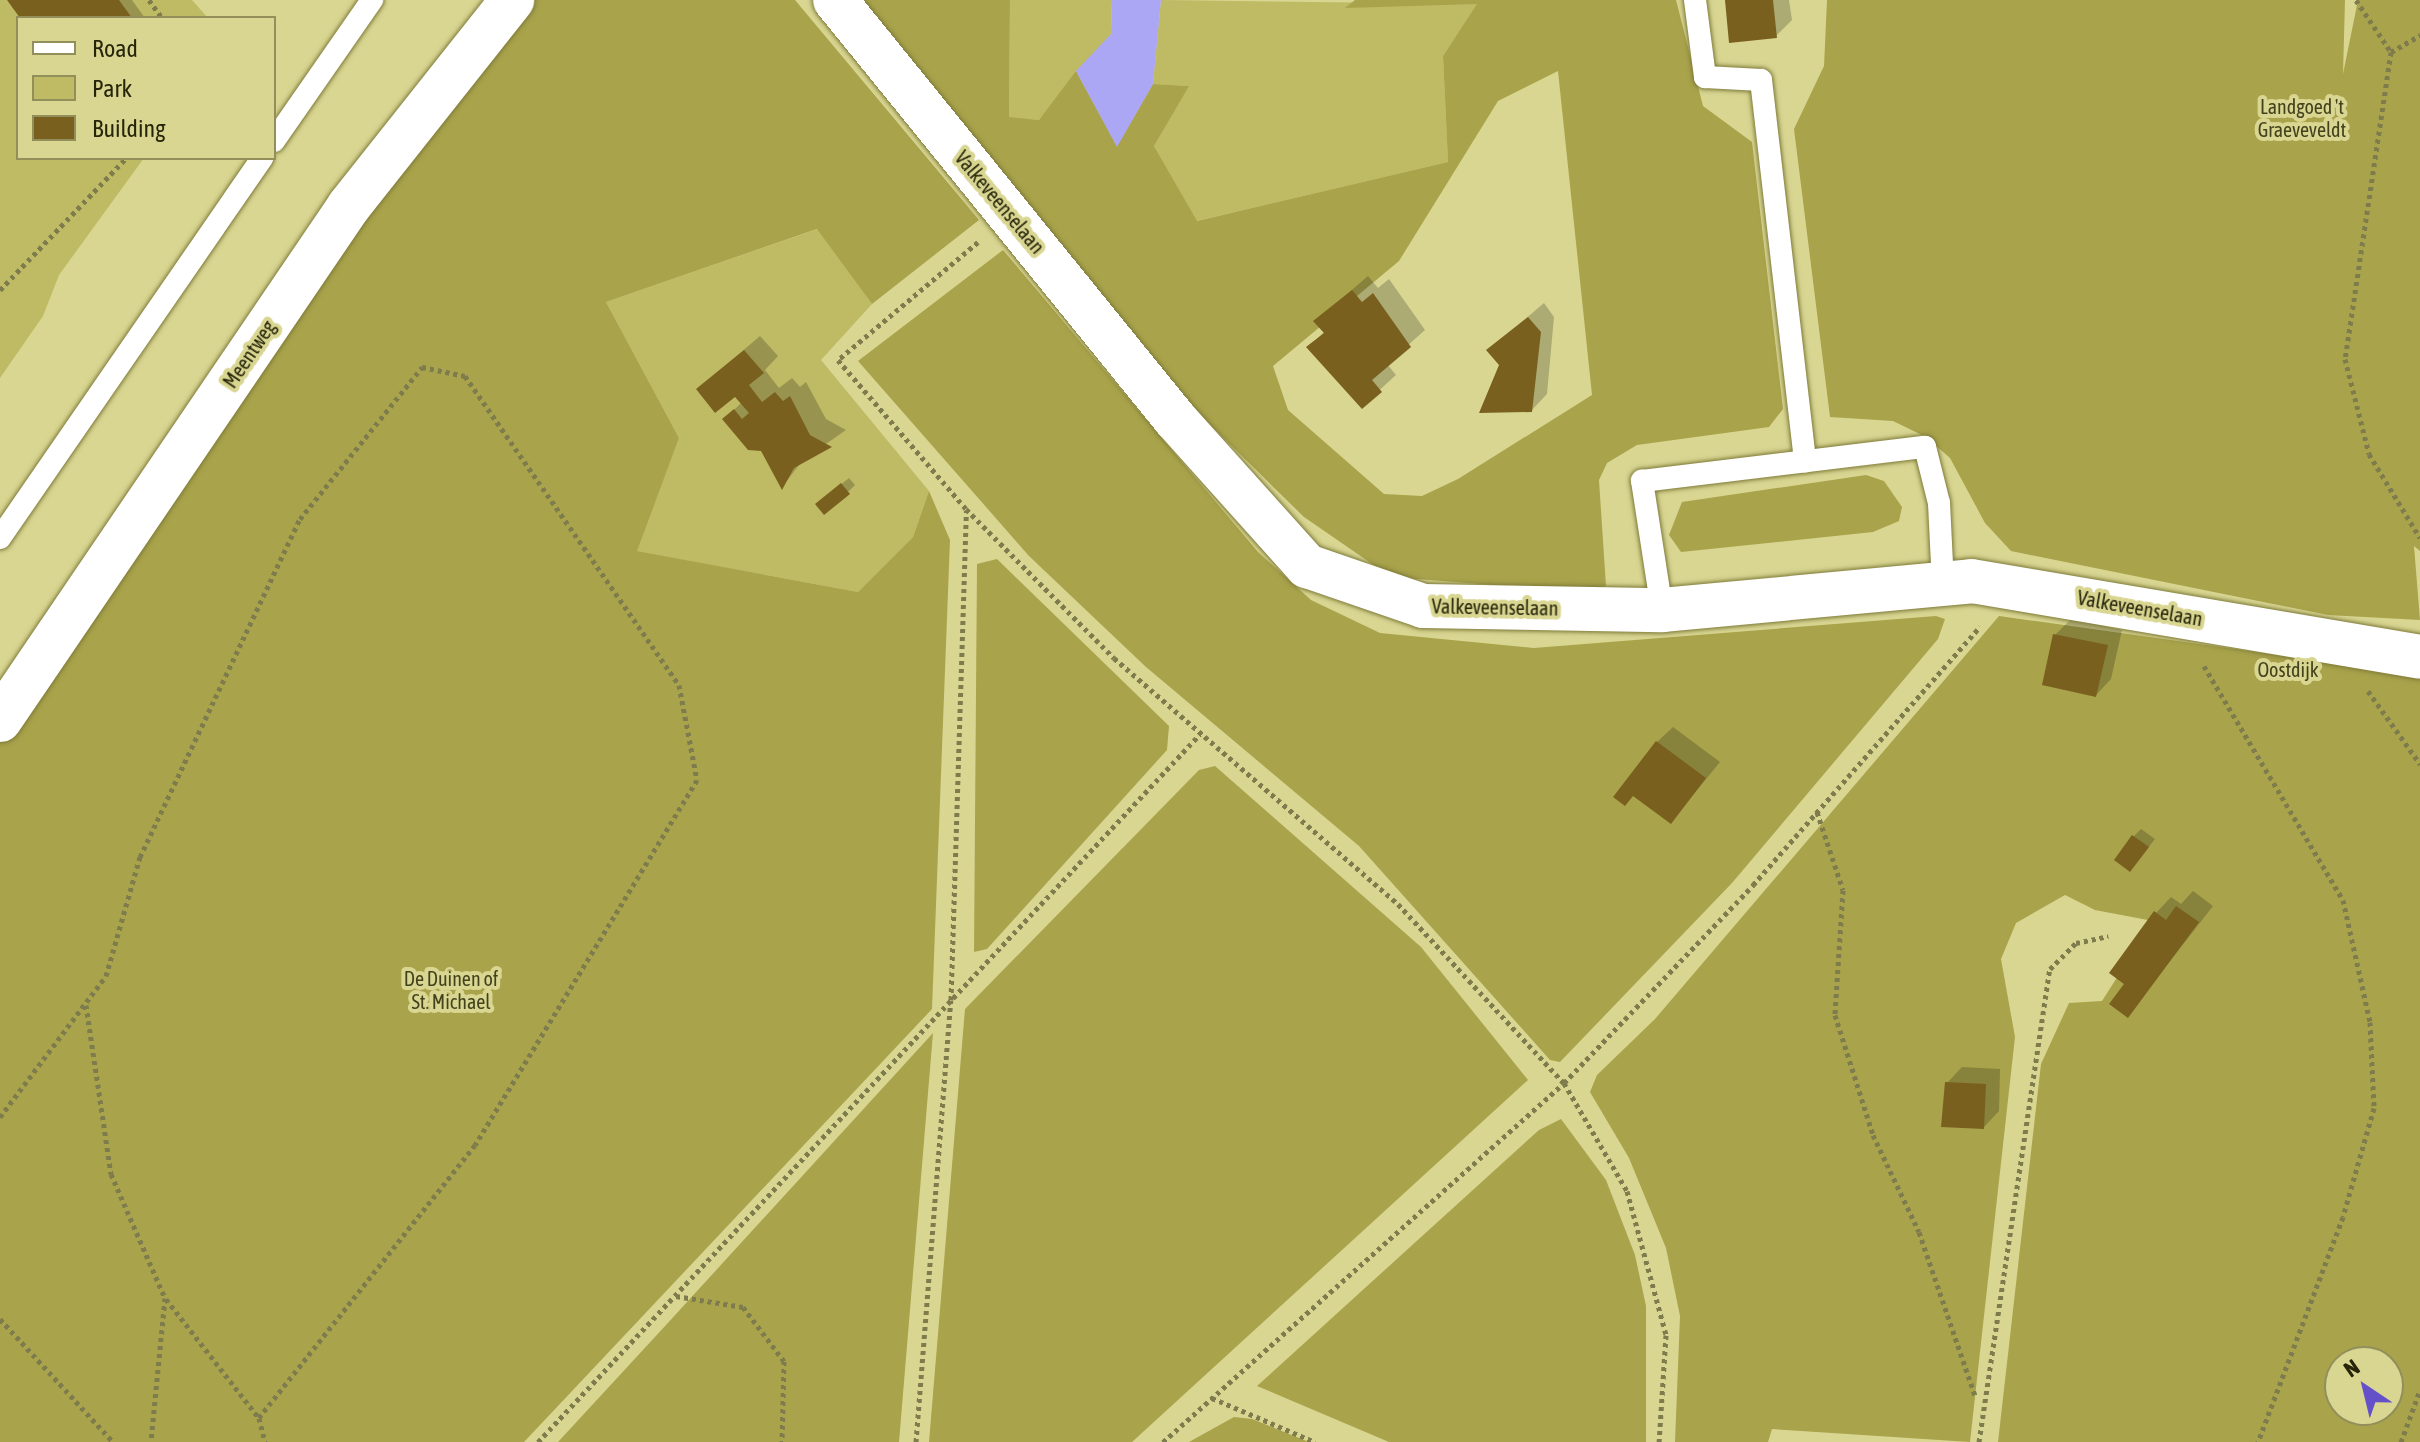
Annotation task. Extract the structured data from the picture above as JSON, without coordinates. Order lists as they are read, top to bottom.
{
  "streets": {
    "street": ["Valkeveenselaan", "Meentweg"]
  },
  "parks": ["Landgoed 't Graeveveldt", "Oostdijk", "De Duinen of St. Michael"],
  "legend": ["Road", "Park", "Building"],
  "north": "top left"
}
